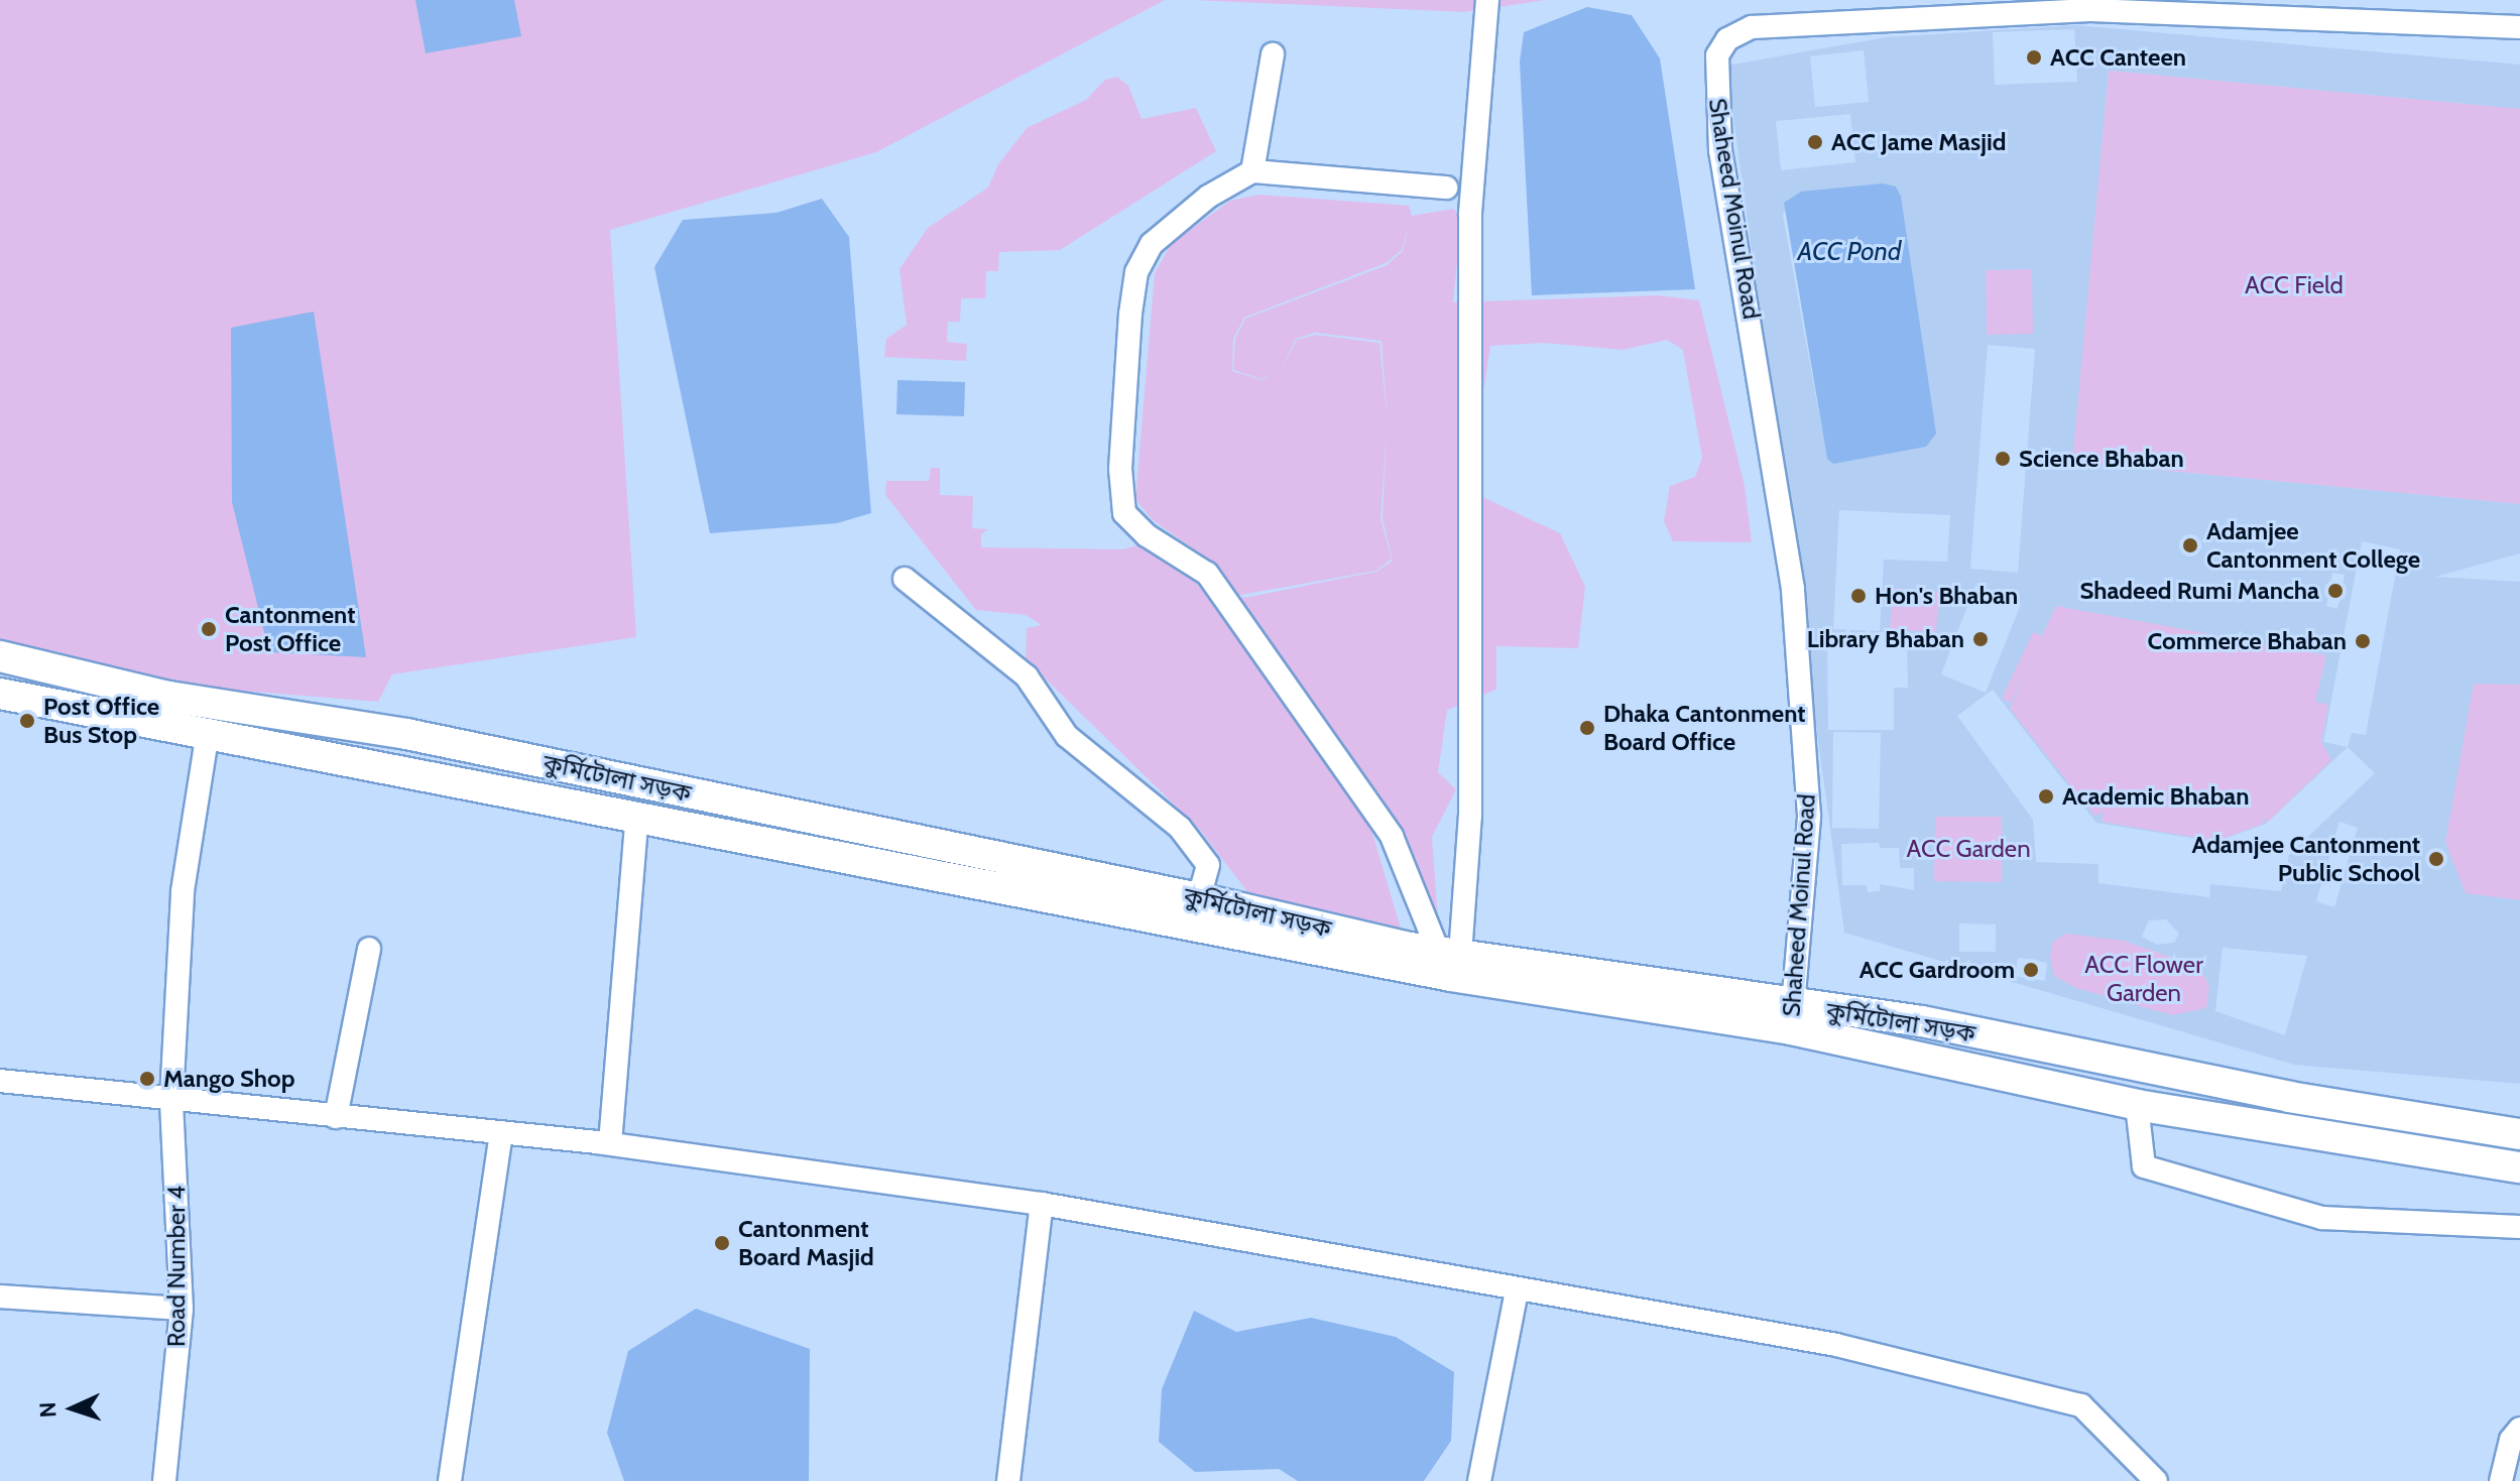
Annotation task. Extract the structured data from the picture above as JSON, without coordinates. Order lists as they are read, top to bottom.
{
  "streets": {
    "main road": ["কুর্মিটোলা সড়ক"],
    "street": ["Shaheed Moinul Road", "Road Number 4"]
  },
  "crossings": [
    ["Shaheed Moinul Road", "কুর্মিটোলা সড়ক"],
    ["কুর্মিটোলা সড়ক", "Road Number 4"]
  ],
  "water": ["ACC Pond"],
  "parks": ["ACC Field", "ACC Garden", "ACC Flower Garden"],
  "places": [
    "ACC Canteen",
    "ACC Jame Masjid",
    "Science Bhaban",
    "Adamjee Cantonment College",
    "Shadeed Rumi Mancha",
    "Hon's Bhaban",
    "Cantonment Post Office",
    "Library Bhaban",
    "Commerce Bhaban",
    "Post Office Bus Stop",
    "Dhaka Cantonment Board Office",
    "Academic Bhaban",
    "Adamjee Cantonment Public School",
    "ACC Gardroom",
    "Mango Shop",
    "Cantonment Board Masjid"
  ],
  "north": "left"
}
